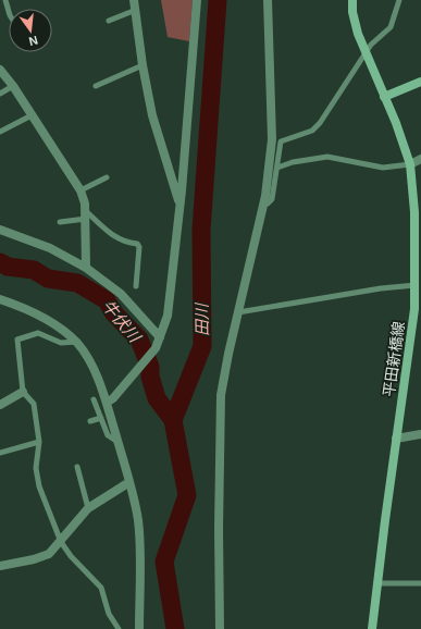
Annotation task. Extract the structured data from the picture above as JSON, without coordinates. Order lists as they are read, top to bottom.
{
  "streets": {
    "main road": ["平田新橋線"]
  },
  "water": ["田川", "牛伏川"],
  "north": "bottom"
}
